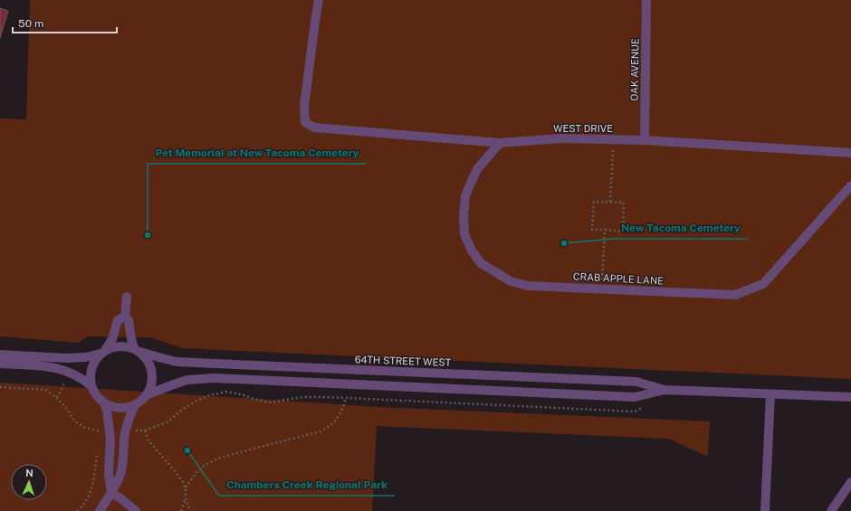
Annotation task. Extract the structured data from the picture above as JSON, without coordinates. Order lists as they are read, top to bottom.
{
  "streets": {
    "street": [
      "OAK AVENUE",
      "WEST DRIVE",
      "CRAB APPLE LANE",
      "64TH STREET WEST"
    ]
  },
  "crossings": [
    ["OAK AVENUE", "WEST DRIVE"],
    ["WEST DRIVE", "CRAB APPLE LANE"]
  ],
  "places": ["Pet Memorial at New Tacoma Cemetery", "New Tacoma Cemetery", "Chambers Creek Regional Park"],
  "scale_bar": "50 m",
  "north": "top"
}
